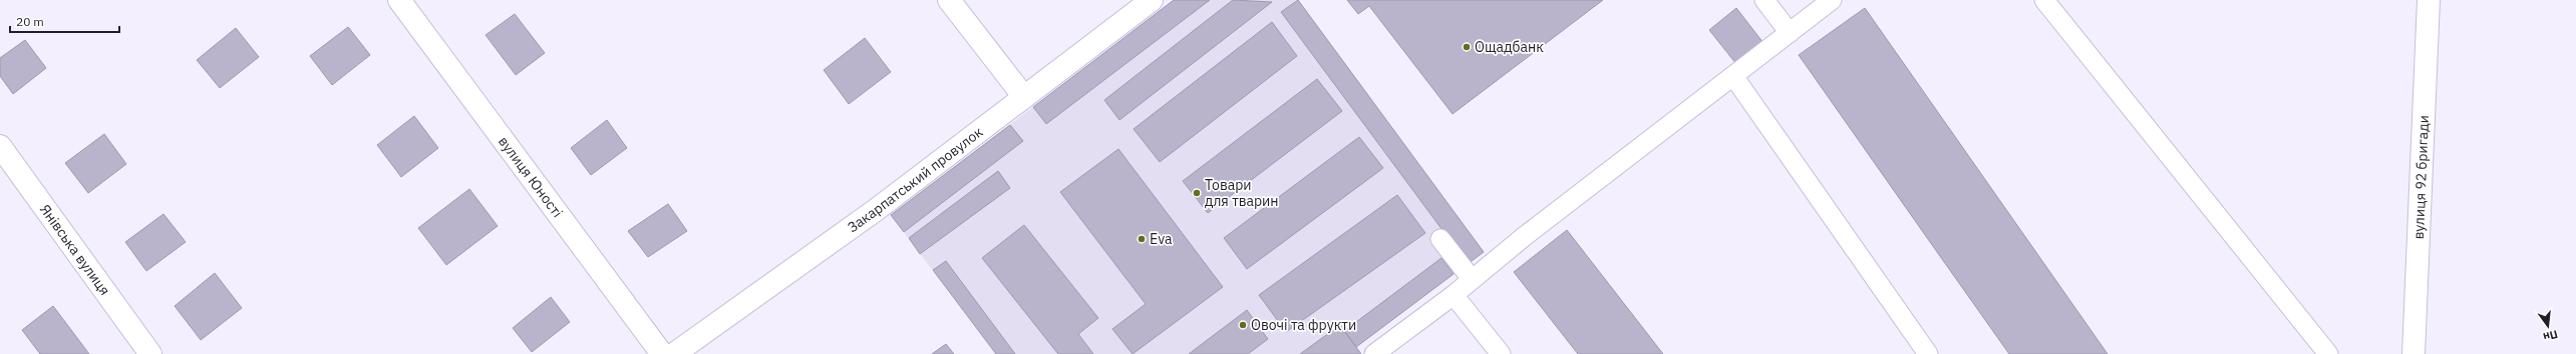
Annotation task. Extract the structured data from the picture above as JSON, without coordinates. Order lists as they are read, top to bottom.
{
  "streets": {
    "street": [
      "вулиця Юності",
      "вулиця 92 бригади",
      "Закарпатський провулок",
      "Янівська вулиця"
    ]
  },
  "places": [
    "Ощадбанк",
    "Товари для тварин",
    "Eva",
    "Овочі та фрукти"
  ],
  "scale_bar": "20 m",
  "north": "bottom"
}
